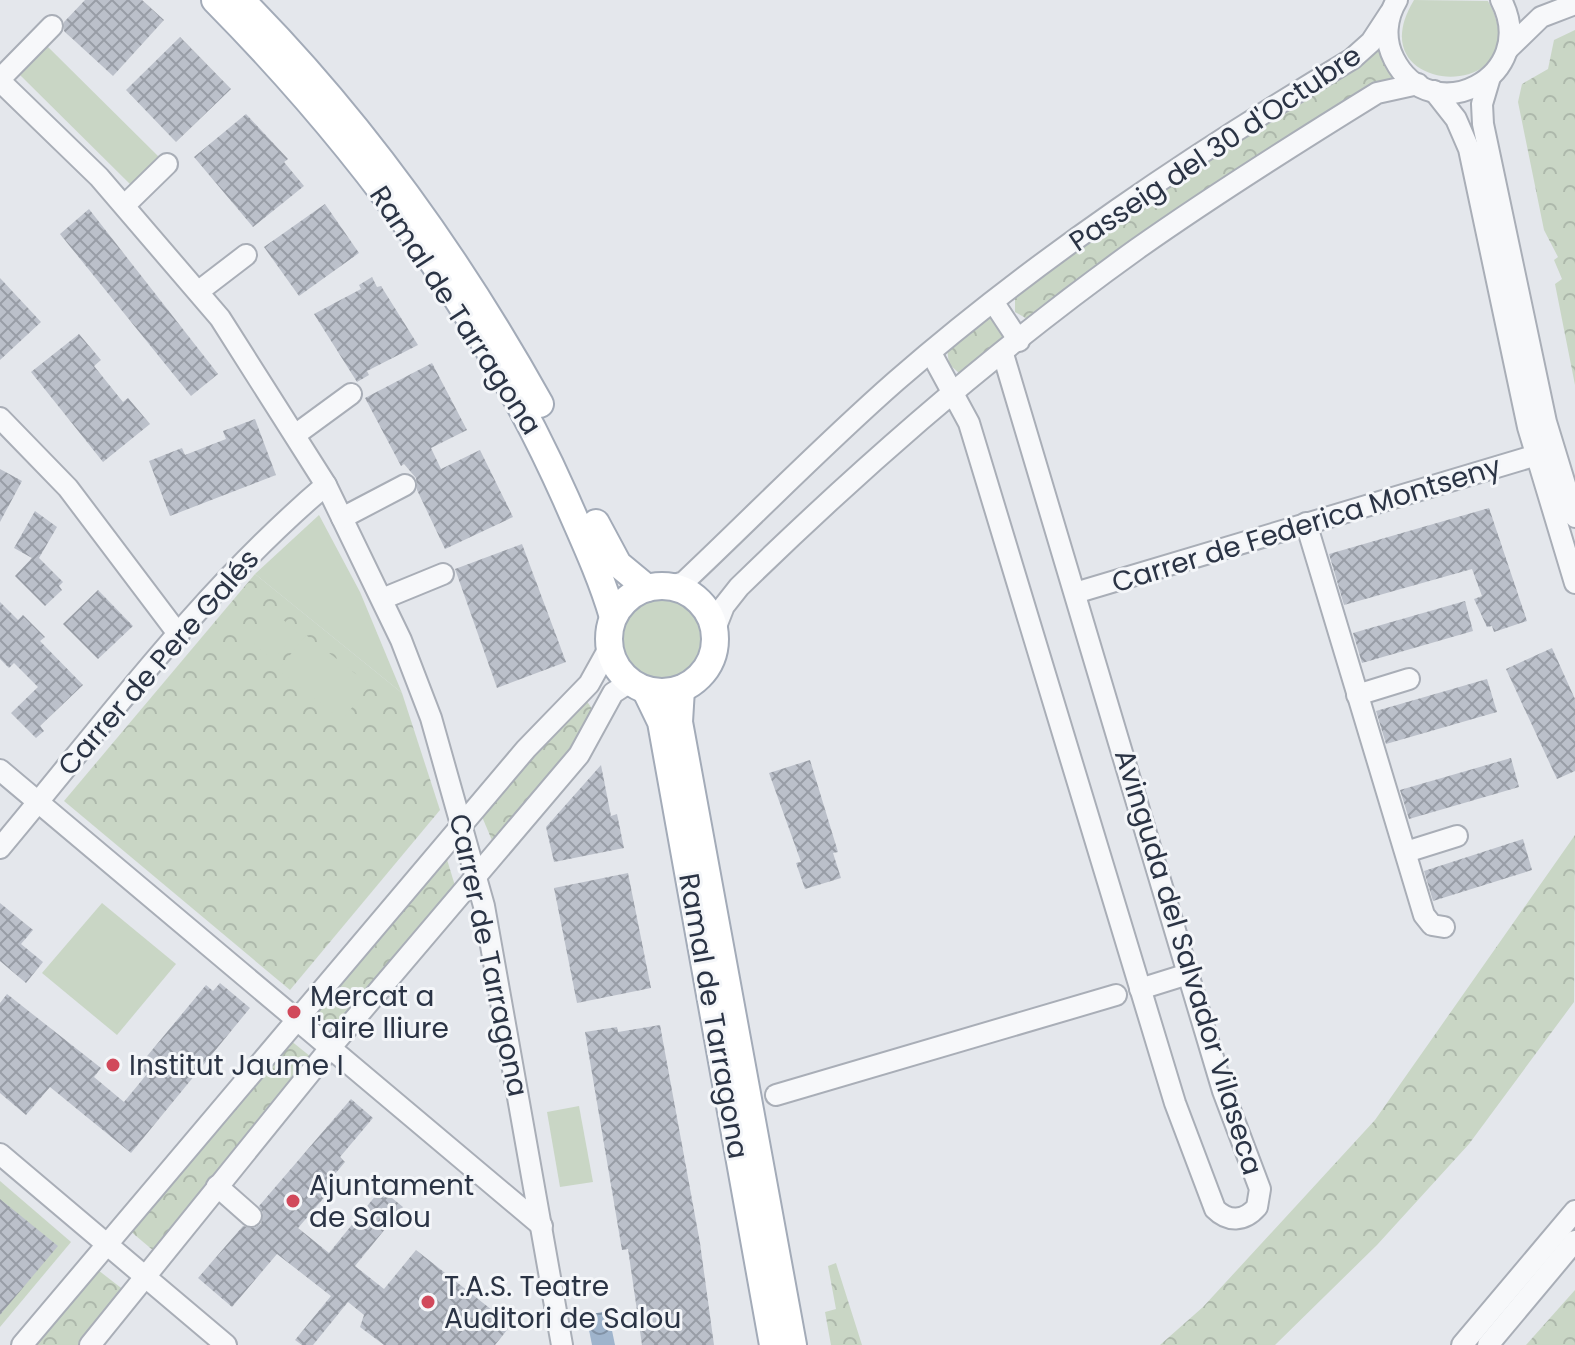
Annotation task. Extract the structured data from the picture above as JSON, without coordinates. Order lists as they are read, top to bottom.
{
  "streets": {
    "main road": ["Ramal de Tarragona"],
    "street": [
      "Passeig del 30 d'Octubre",
      "Carrer de Federica Montseny",
      "Carrer de Pere Galés",
      "Carrer de Tarragona",
      "Avinguda del Salvador Vilaseca"
    ]
  },
  "crossings": [
    ["Passeig del 30 d'Octubre", "Ramal de Tarragona"],
    ["Passeig del 30 d'Octubre", "Avinguda del Salvador Vilaseca"],
    ["Carrer de Federica Montseny", "Avinguda del Salvador Vilaseca"],
    ["Carrer de Pere Galés", "Carrer de Tarragona"]
  ],
  "places": [
    "Mercat a l'aire lliure",
    "Institut Jaume I",
    "Ajuntament de Salou",
    "T.A.S. Teatre Auditori de Salou"
  ]
}
